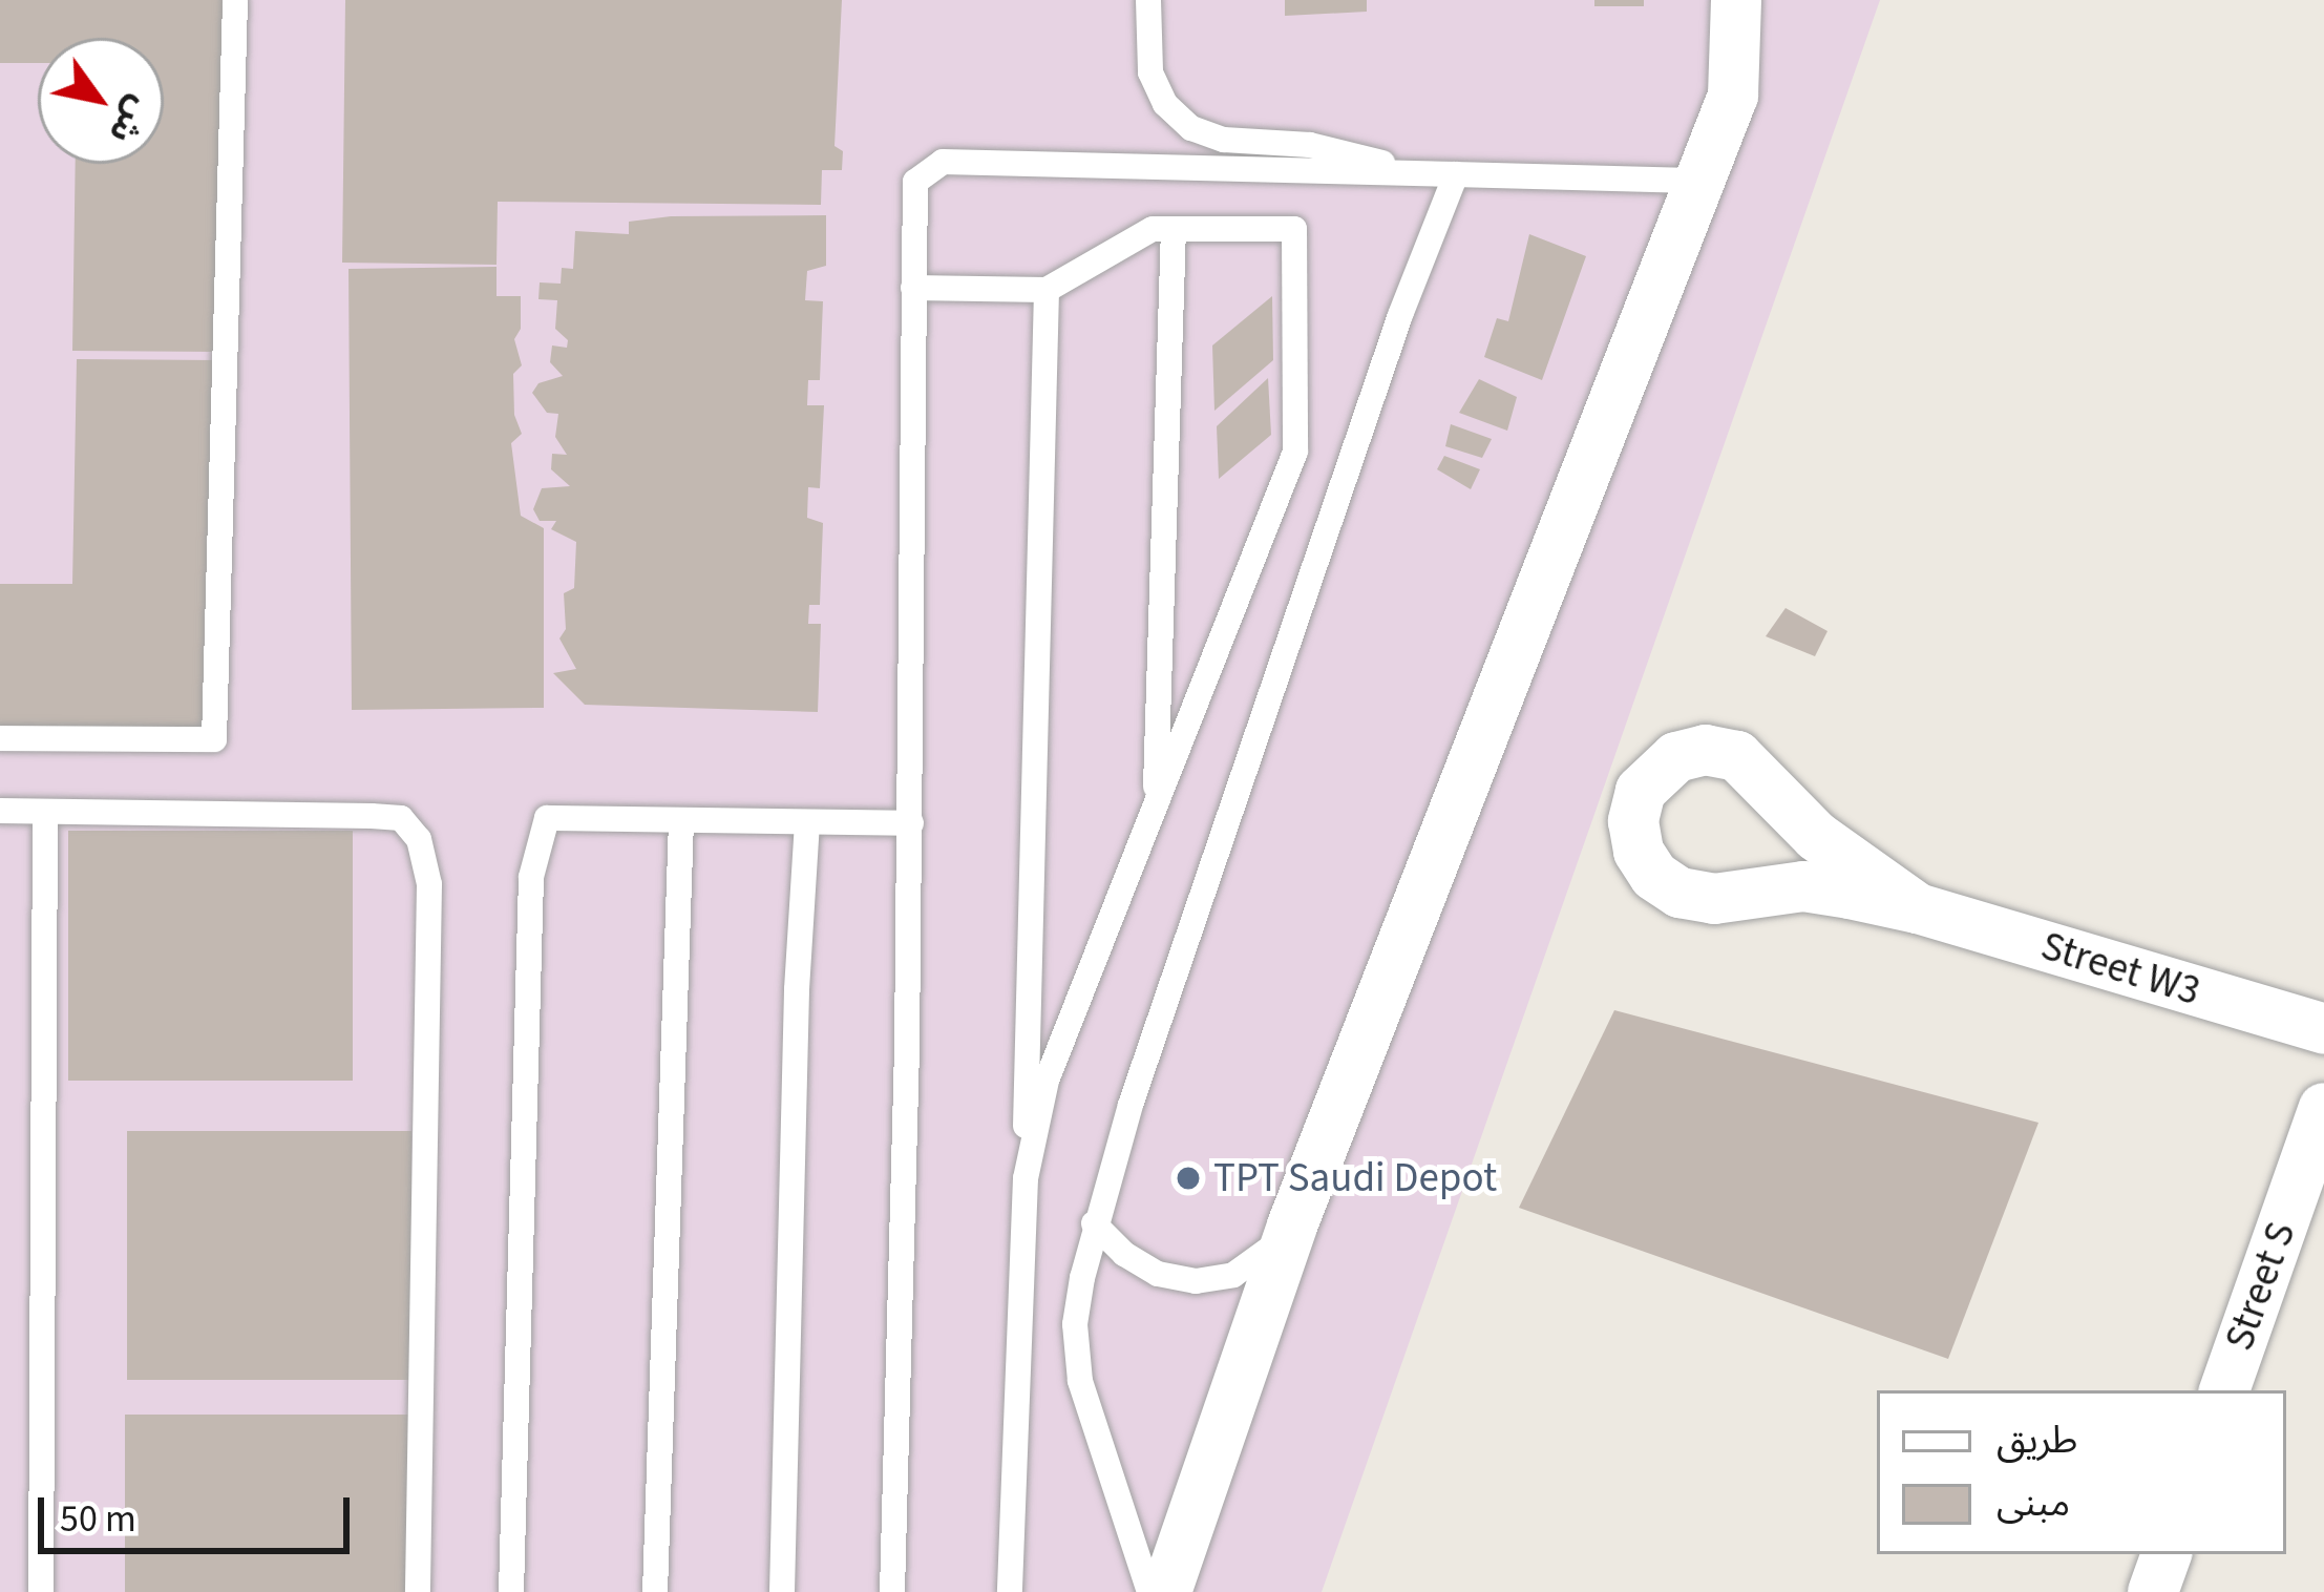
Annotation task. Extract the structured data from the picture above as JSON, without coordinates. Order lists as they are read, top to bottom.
{
  "streets": {
    "street": ["Street W3", "Street S"]
  },
  "places": ["TPT Saudi Depot"],
  "legend": ["طريق", "مبنى"],
  "scale_bar": "50 m",
  "north": "bottom right"
}
